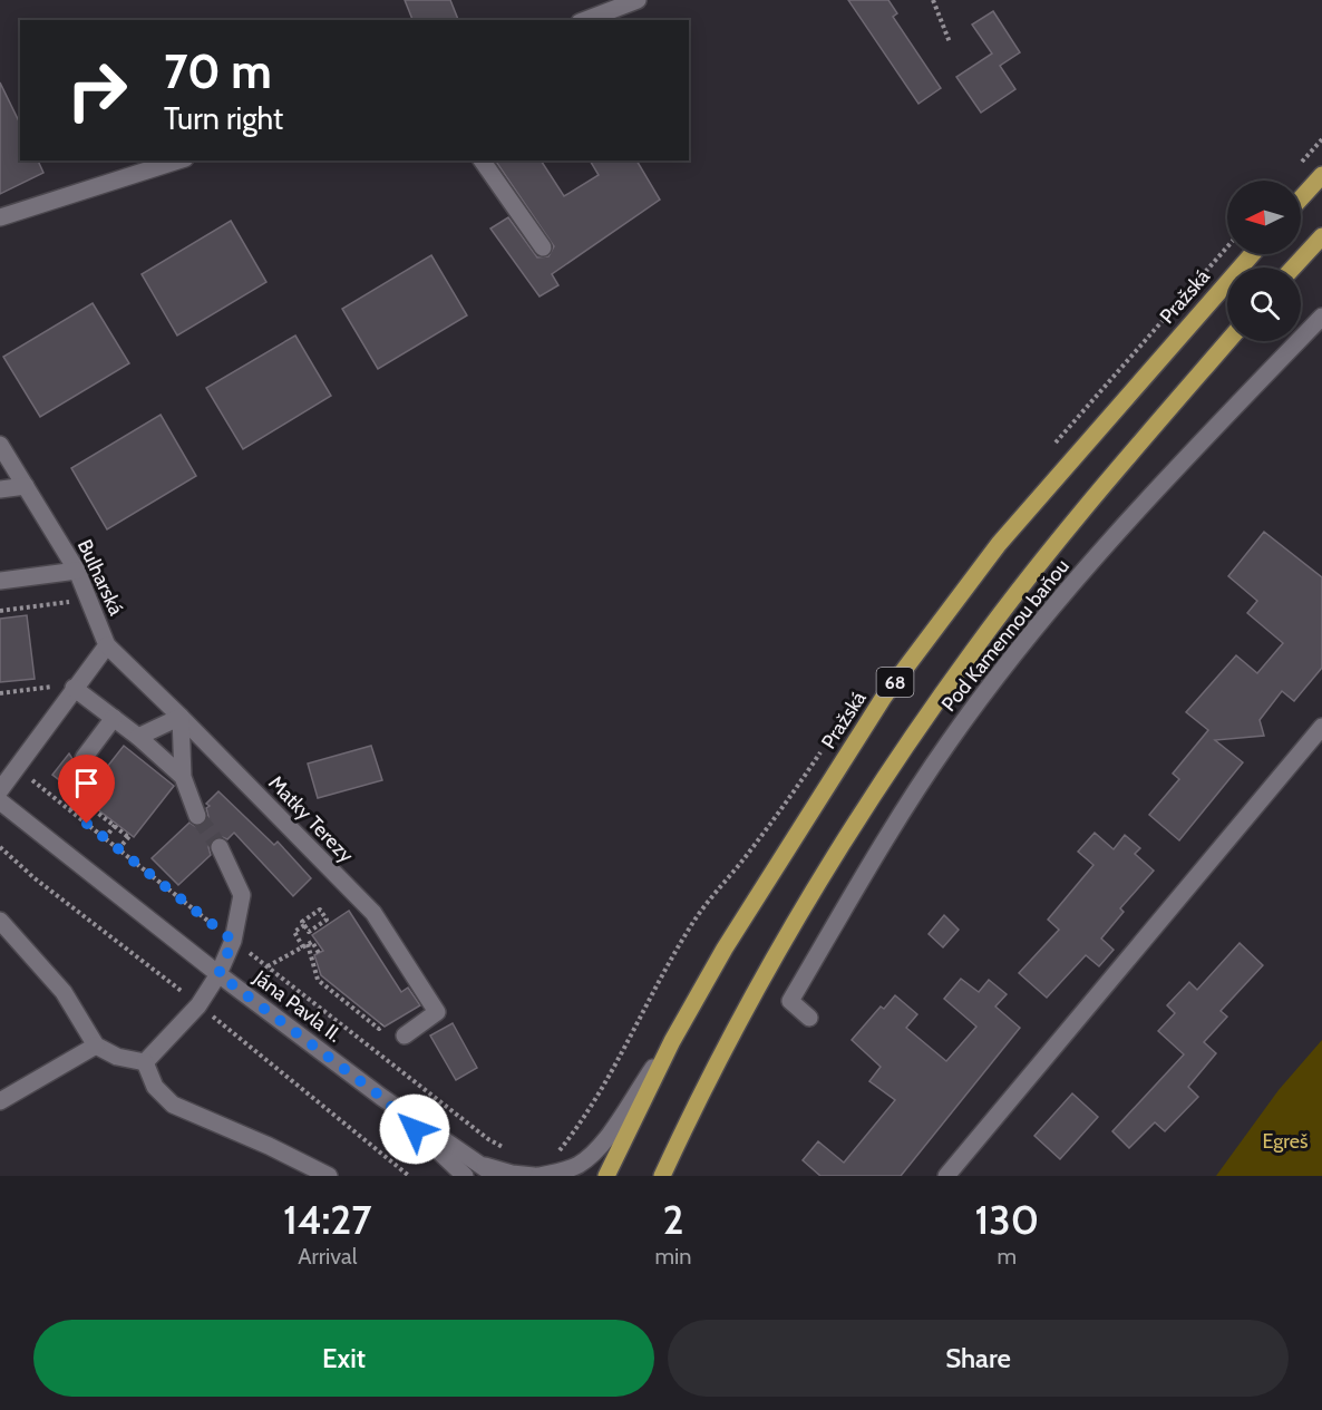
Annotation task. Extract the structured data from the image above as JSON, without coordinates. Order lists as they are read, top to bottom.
{
  "streets": {
    "main road": ["Pražská", "68"],
    "street": [
      "Bulharská",
      "Pod Kamennou baňou",
      "Matky Terezy",
      "Jána Pavla II."
    ]
  },
  "crossings": [
    ["Bulharská", "Matky Terezy"]
  ],
  "parks": ["Egreš"],
  "north": "left",
  "page": {
    "turn": ["70 m", "Turn right"],
    "eta": [
      "14:27",
      "Arrival",
      "2",
      "min",
      "130",
      "m"
    ],
    "buttons": ["Exit", "Share"]
  }
}
